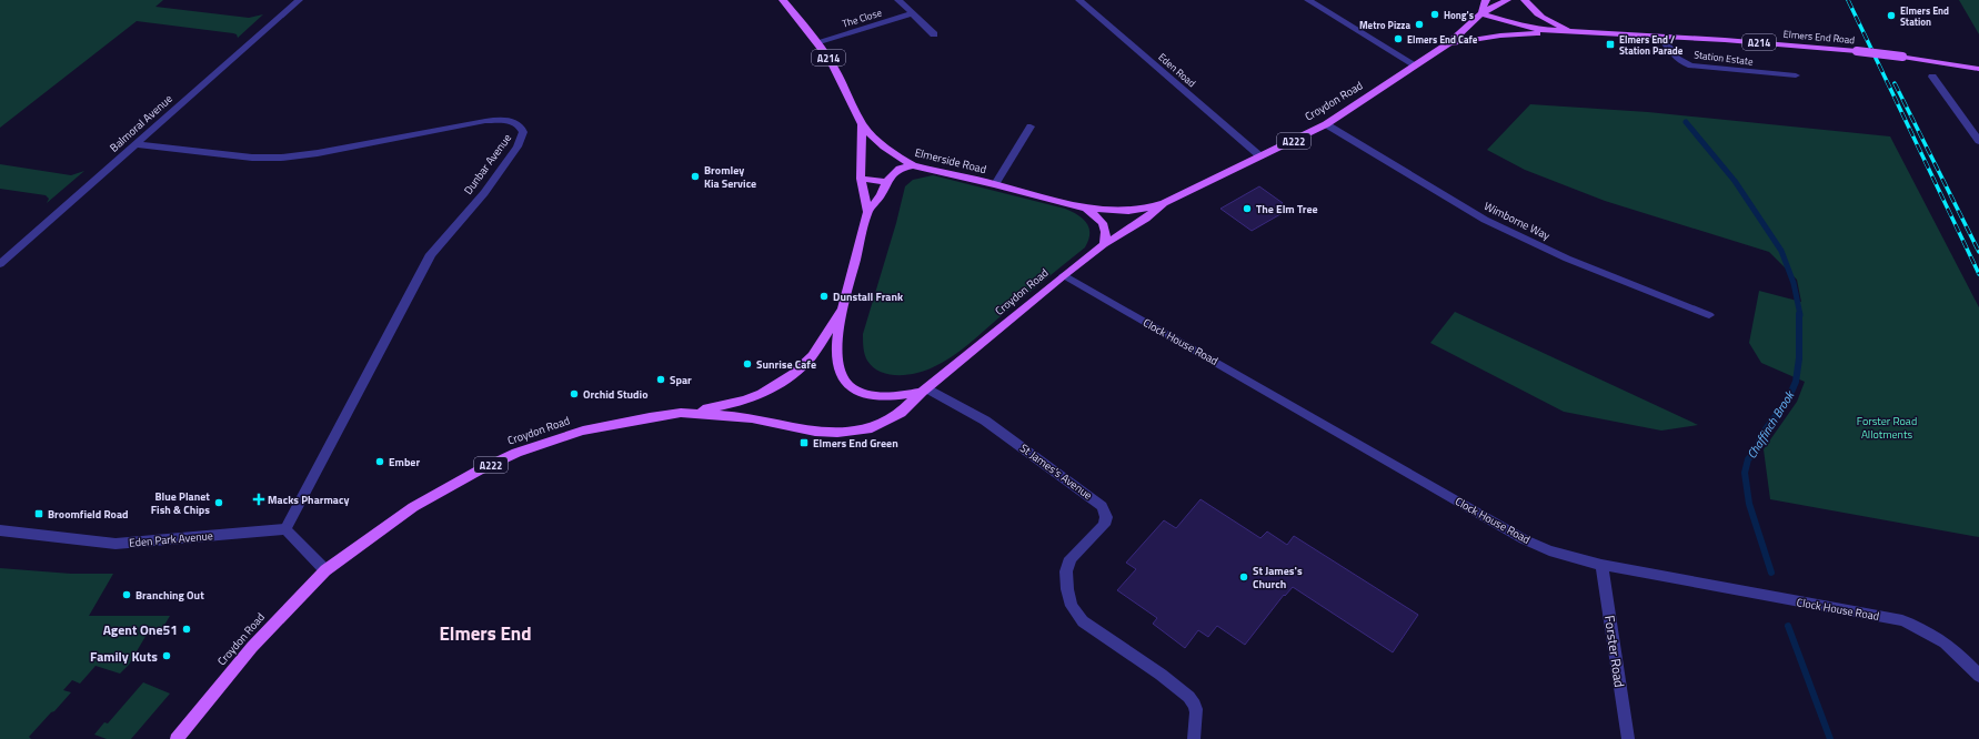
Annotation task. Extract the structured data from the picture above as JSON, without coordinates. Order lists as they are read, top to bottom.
{
  "streets": {
    "main road": [
      "Elmers End Road",
      "A214",
      "Croydon Road",
      "A222",
      "Elmerside Road"
    ],
    "street": [
      "The Close",
      "Station Estate",
      "Eden Road",
      "Balmoral Avenue",
      "Dunbar Avenue",
      "Wimborne Way",
      "Clock House Road",
      "St James's Avenue",
      "Eden Park Avenue",
      "Forster Road"
    ]
  },
  "crossings": [
    ["The Close", "A214"],
    ["Elmers End Road", "Station Estate"],
    ["Elmers End Road", "Croydon Road"],
    ["A214", "Elmerside Road"],
    ["Eden Road", "Croydon Road"],
    ["Croydon Road", "Elmerside Road"],
    ["Croydon Road", "Wimborne Way"],
    ["Croydon Road", "Clock House Road"],
    ["Croydon Road", "St James's Avenue"],
    ["Balmoral Avenue", "Dunbar Avenue"],
    ["Dunbar Avenue", "Eden Park Avenue"],
    ["Clock House Road", "Forster Road"]
  ],
  "districts": ["Elmers End"],
  "water": ["Chaffinch Brook"],
  "parks": ["Forster Road Allotments"],
  "places": {
    "other": [
      "Hong's",
      "Elmers End Station",
      "Metro Pizza",
      "Elmers End Cafe",
      "Bromley Kia Service",
      "The Elm Tree",
      "Dunstall Frank",
      "Sunrise Cafe",
      "Spar",
      "Orchid Studio",
      "Ember",
      "Blue Planet Fish & Chips",
      "St James's Church",
      "Branching Out",
      "Agent One51",
      "Family Kuts"
    ],
    "transit": ["Elmers End / Station Parade", "Elmers End Green", "Broomfield Road"],
    "health": ["Macks Pharmacy"]
  }
}
